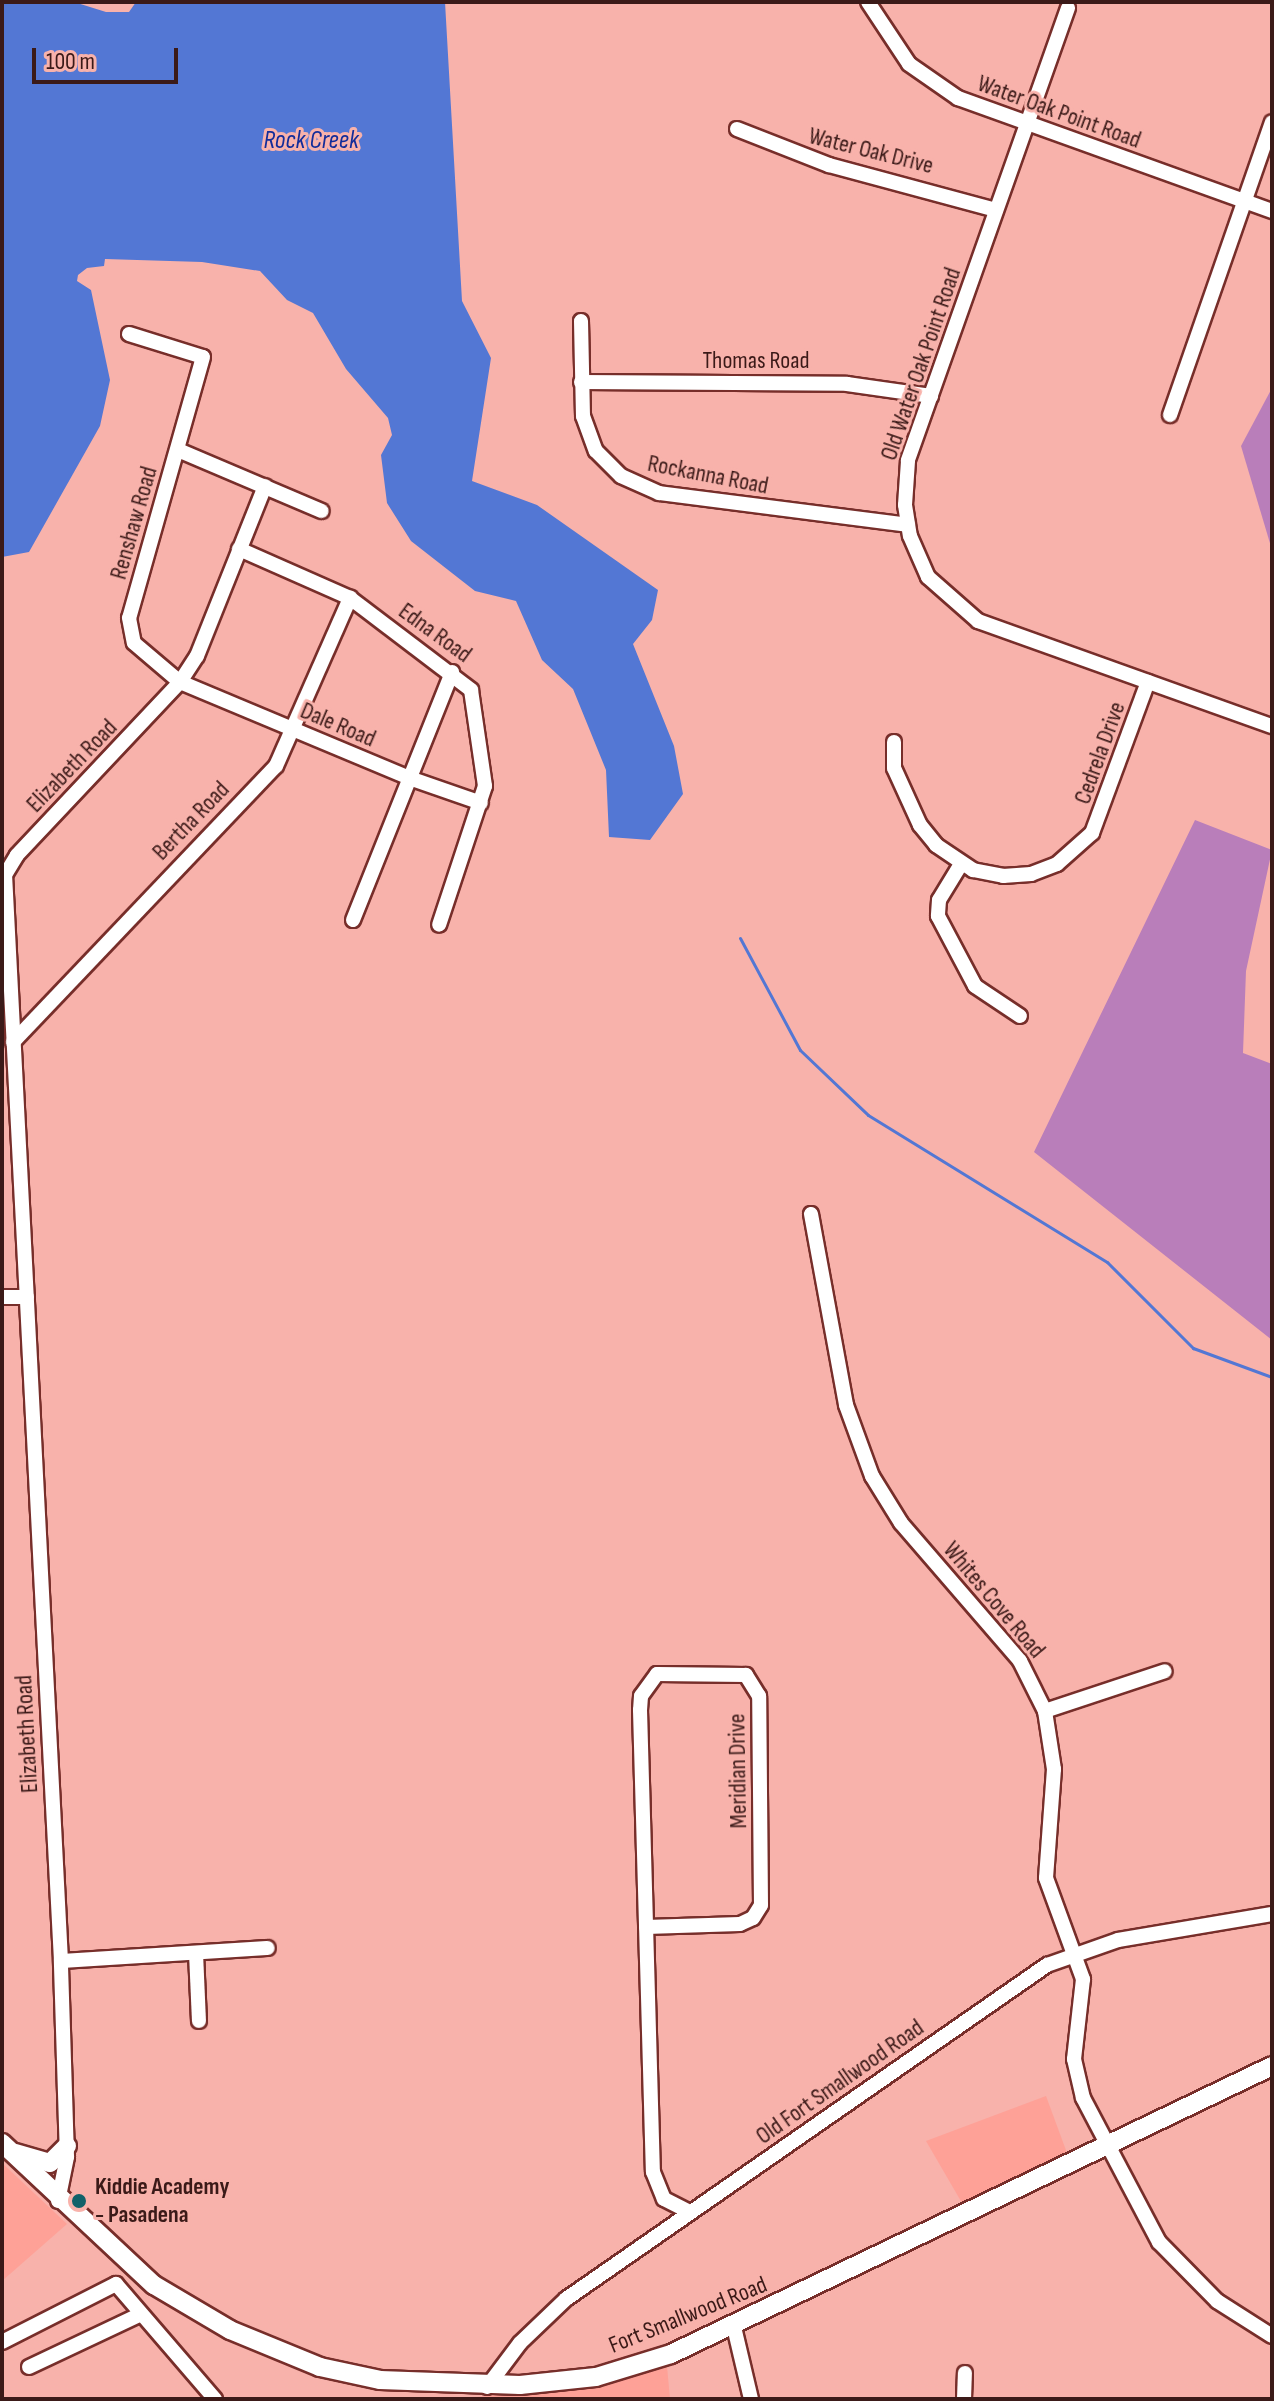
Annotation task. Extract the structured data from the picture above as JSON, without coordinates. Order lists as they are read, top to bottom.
{
  "streets": {
    "main road": ["Fort Smallwood Road"],
    "street": [
      "Water Oak Point Road",
      "Water Oak Drive",
      "Thomas Road",
      "Old Water Oak Point Road",
      "Rockanna Road",
      "Renshaw Road",
      "Edna Road",
      "Dale Road",
      "Cedrela Drive",
      "Elizabeth Road",
      "Bertha Road",
      "Whites Cove Road",
      "Meridian Drive",
      "Old Fort Smallwood Road"
    ]
  },
  "crossings": [
    ["Water Oak Point Road", "Old Water Oak Point Road"],
    ["Water Oak Drive", "Old Water Oak Point Road"],
    ["Thomas Road", "Old Water Oak Point Road"],
    ["Thomas Road", "Rockanna Road"],
    ["Old Water Oak Point Road", "Rockanna Road"],
    ["Old Water Oak Point Road", "Cedrela Drive"],
    ["Renshaw Road", "Dale Road"],
    ["Renshaw Road", "Elizabeth Road"],
    ["Edna Road", "Dale Road"],
    ["Edna Road", "Elizabeth Road"],
    ["Edna Road", "Bertha Road"],
    ["Dale Road", "Elizabeth Road"],
    ["Dale Road", "Bertha Road"],
    ["Elizabeth Road", "Bertha Road"],
    ["Elizabeth Road", "Fort Smallwood Road"],
    ["Whites Cove Road", "Old Fort Smallwood Road"],
    ["Whites Cove Road", "Fort Smallwood Road"],
    ["Meridian Drive", "Old Fort Smallwood Road"],
    ["Old Fort Smallwood Road", "Fort Smallwood Road"]
  ],
  "water": ["Rock Creek"],
  "places": ["Kiddie Academy - Pasadena"],
  "scale_bar": "100 m"
}
